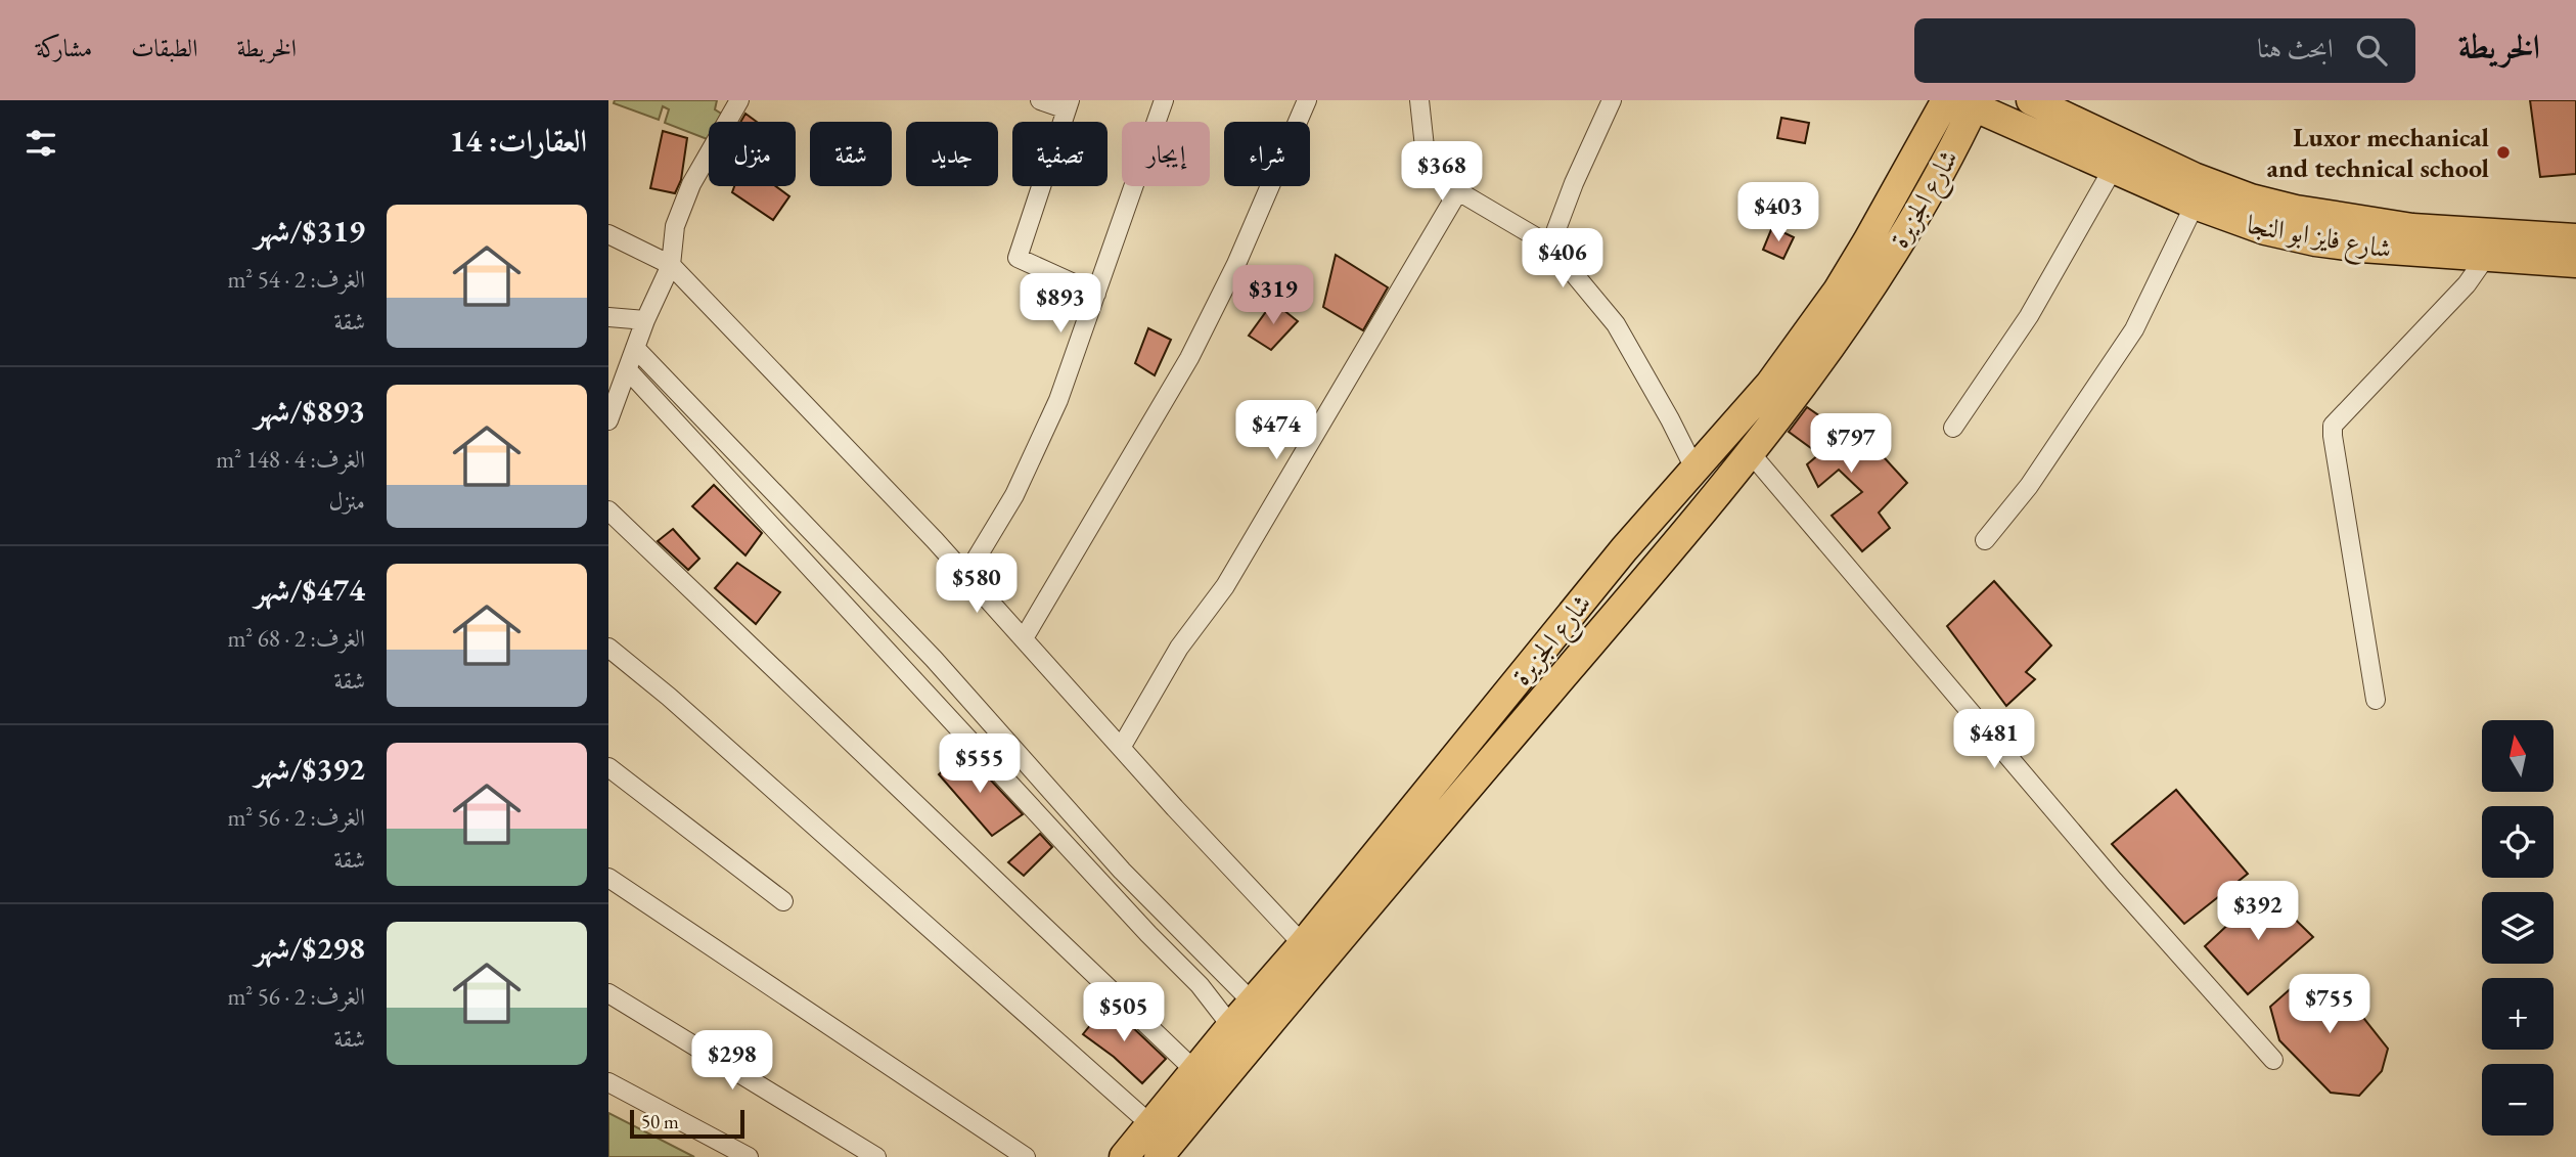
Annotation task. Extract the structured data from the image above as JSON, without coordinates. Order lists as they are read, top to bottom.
{
  "streets": {
    "main road": ["شارع الجزيرة", "شارع فايز ابو النجا"]
  },
  "crossings": [
    ["شارع الجزيرة", "شارع فايز ابو النجا"]
  ],
  "places": ["Luxor mechanical and technical school"],
  "scale_bar": "50 m",
  "north": "top",
  "page": {
    "header": "الخريطة",
    "search": "ابحث هنا",
    "nav": ["الخريطة", "الطبقات", "مشاركة"],
    "heading": "العقارات: 14",
    "chip": [
      "شراء",
      "إيجار",
      "تصفية",
      "جديد",
      "شقة",
      "منزل"
    ],
    "price": [
      "$368",
      "$403",
      "$406",
      "$319",
      "$893",
      "$474",
      "$797",
      "$580",
      "$481",
      "$555",
      "$392",
      "$755",
      "$505",
      "$298"
    ],
    "list": [
      {
        "name": "$319/شهر",
        "note": "الغرف: 2 · 54 m² · شقة"
      },
      {
        "name": "$893/شهر",
        "note": "الغرف: 4 · 148 m² · منزل"
      },
      {
        "name": "$474/شهر",
        "note": "الغرف: 2 · 68 m² · شقة"
      },
      {
        "name": "$392/شهر",
        "note": "الغرف: 2 · 56 m² · شقة"
      },
      {
        "name": "$298/شهر",
        "note": "الغرف: 2 · 56 m² · شقة"
      }
    ],
    "map_buttons": ["+", "−"],
    "scale": "50 m"
  }
}
